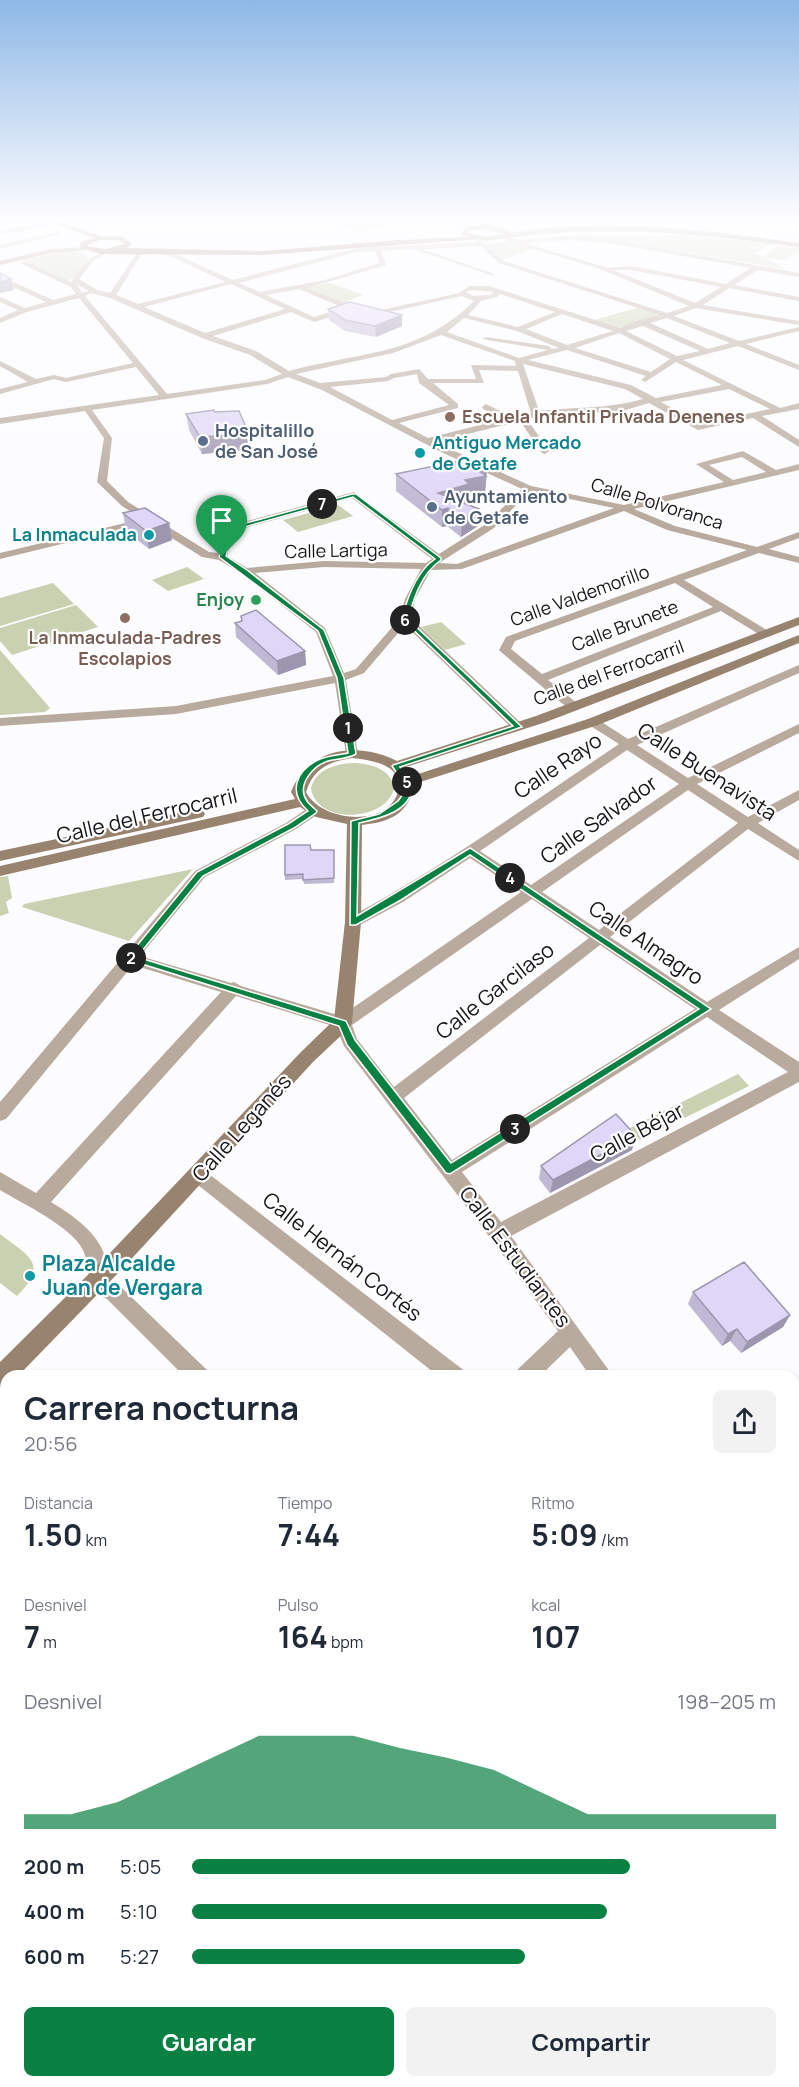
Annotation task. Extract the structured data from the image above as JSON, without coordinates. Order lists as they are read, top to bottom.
{
  "streets": {
    "street": [
      "Calle Polvoranca",
      "Calle Lartiga",
      "Calle Valdemorillo",
      "Calle Brunete",
      "Calle del Ferrocarril",
      "Calle Rayo",
      "Calle Buenavista",
      "Calle Salvador",
      "Calle Almagro",
      "Calle Garcilaso",
      "Calle Leganés",
      "Calle Béjar",
      "Calle Hernán Cortés",
      "Calle Estudiantes"
    ]
  },
  "crossings": [
    ["Calle Polvoranca", "Calle Lartiga"],
    ["Calle Polvoranca", "Calle Valdemorillo"],
    ["Calle Valdemorillo", "Calle Brunete"],
    ["Calle Valdemorillo", "Calle del Ferrocarril"],
    ["Calle del Ferrocarril", "Calle Buenavista"],
    ["Calle Rayo", "Calle Buenavista"],
    ["Calle Rayo", "Calle Almagro"],
    ["Calle Buenavista", "Calle Salvador"],
    ["Calle Buenavista", "Calle Garcilaso"],
    ["Calle Salvador", "Calle Almagro"],
    ["Calle Salvador", "Calle Leganés"],
    ["Calle Salvador", "Calle Estudiantes"],
    ["Calle Almagro", "Calle Garcilaso"],
    ["Calle Almagro", "Calle Béjar"],
    ["Calle Garcilaso", "Calle Estudiantes"],
    ["Calle Leganés", "Calle Hernán Cortés"],
    ["Calle Leganés", "Calle Estudiantes"],
    ["Calle Béjar", "Calle Estudiantes"]
  ],
  "places": [
    "Escuela Infantil Privada Denenes",
    "Hospitalillo de San José",
    "Antiguo Mercado de Getafe",
    "Ayuntamiento de Getafe",
    "La Inmaculada",
    "Enjoy",
    "La Inmaculada-Padres Escolapios",
    "Plaza Alcalde Juan de Vergara"
  ],
  "page": {
    "pins": [
      "7",
      "6",
      "1",
      "5",
      "4",
      "2",
      "3"
    ],
    "heading": ["Carrera nocturna", "20:56"],
    "stats": [
      ["Distancia", "1.50 km"],
      ["Tiempo", "7:44"],
      ["Ritmo", "5:09 /km"],
      ["Desnivel", "7 m"],
      ["Pulso", "164 bpm"],
      ["kcal", "107"]
    ],
    "chart": ["Desnivel", "198–205 m"],
    "list": [
      {
        "name": "200 m",
        "note": "5:05"
      },
      {
        "name": "400 m",
        "note": "5:10"
      },
      {
        "name": "600 m",
        "note": "5:27"
      }
    ],
    "buttons": ["Guardar", "Compartir"]
  }
}
